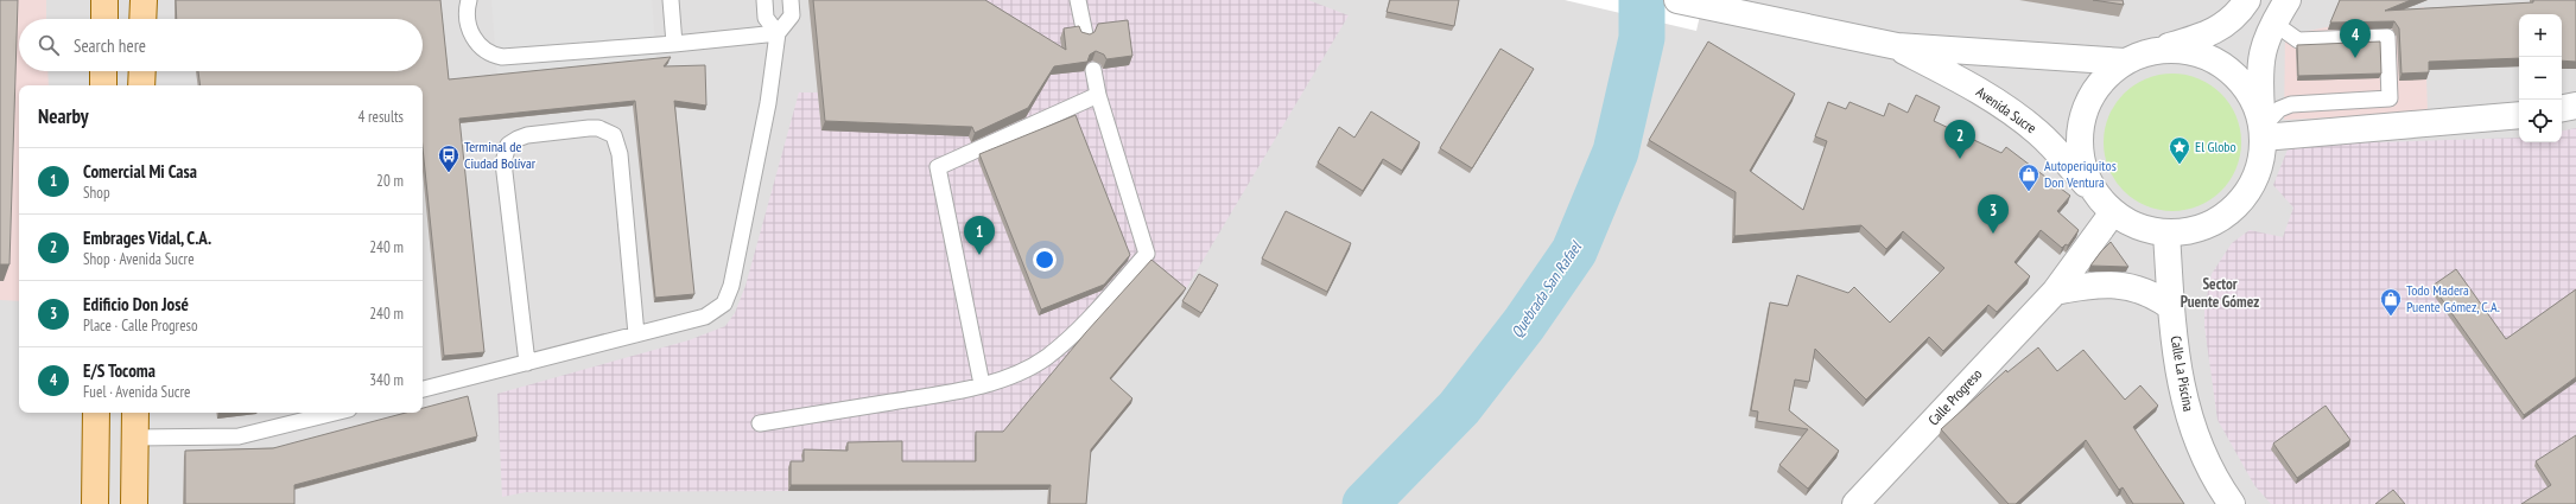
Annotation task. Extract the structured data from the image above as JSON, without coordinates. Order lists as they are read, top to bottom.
{
  "streets": {
    "street": ["Avenida Sucre", "Calle La Piscina", "Calle Progreso"]
  },
  "crossings": [
    ["Avenida Sucre", "Calle Progreso"]
  ],
  "districts": ["Sector Puente Gómez"],
  "water": ["Quebrada San Rafael"],
  "places": {
    "place": ["El Globo"],
    "bus stop": ["Terminal de Ciudad Bolívar"],
    "shop": ["Autoperiquitos Don Ventura", "Todo Madera Puente Gómez, C.A."]
  },
  "page": {
    "map_buttons": ["+", "−"],
    "pins": [
      "4",
      "2",
      "3",
      "1"
    ],
    "search": "Search here",
    "heading": ["Nearby", "4 results"],
    "list": [
      {
        "mark": "1",
        "name": "Comercial Mi Casa",
        "note": "Shop",
        "value": "20 m"
      },
      {
        "mark": "2",
        "name": "Embrages Vidal, C.A.",
        "note": "Shop · Avenida Sucre",
        "value": "240 m"
      },
      {
        "mark": "3",
        "name": "Edificio Don José",
        "note": "Place · Calle Progreso",
        "value": "240 m"
      },
      {
        "mark": "4",
        "name": "E/S Tocoma",
        "note": "Fuel · Avenida Sucre",
        "value": "340 m"
      }
    ]
  }
}
